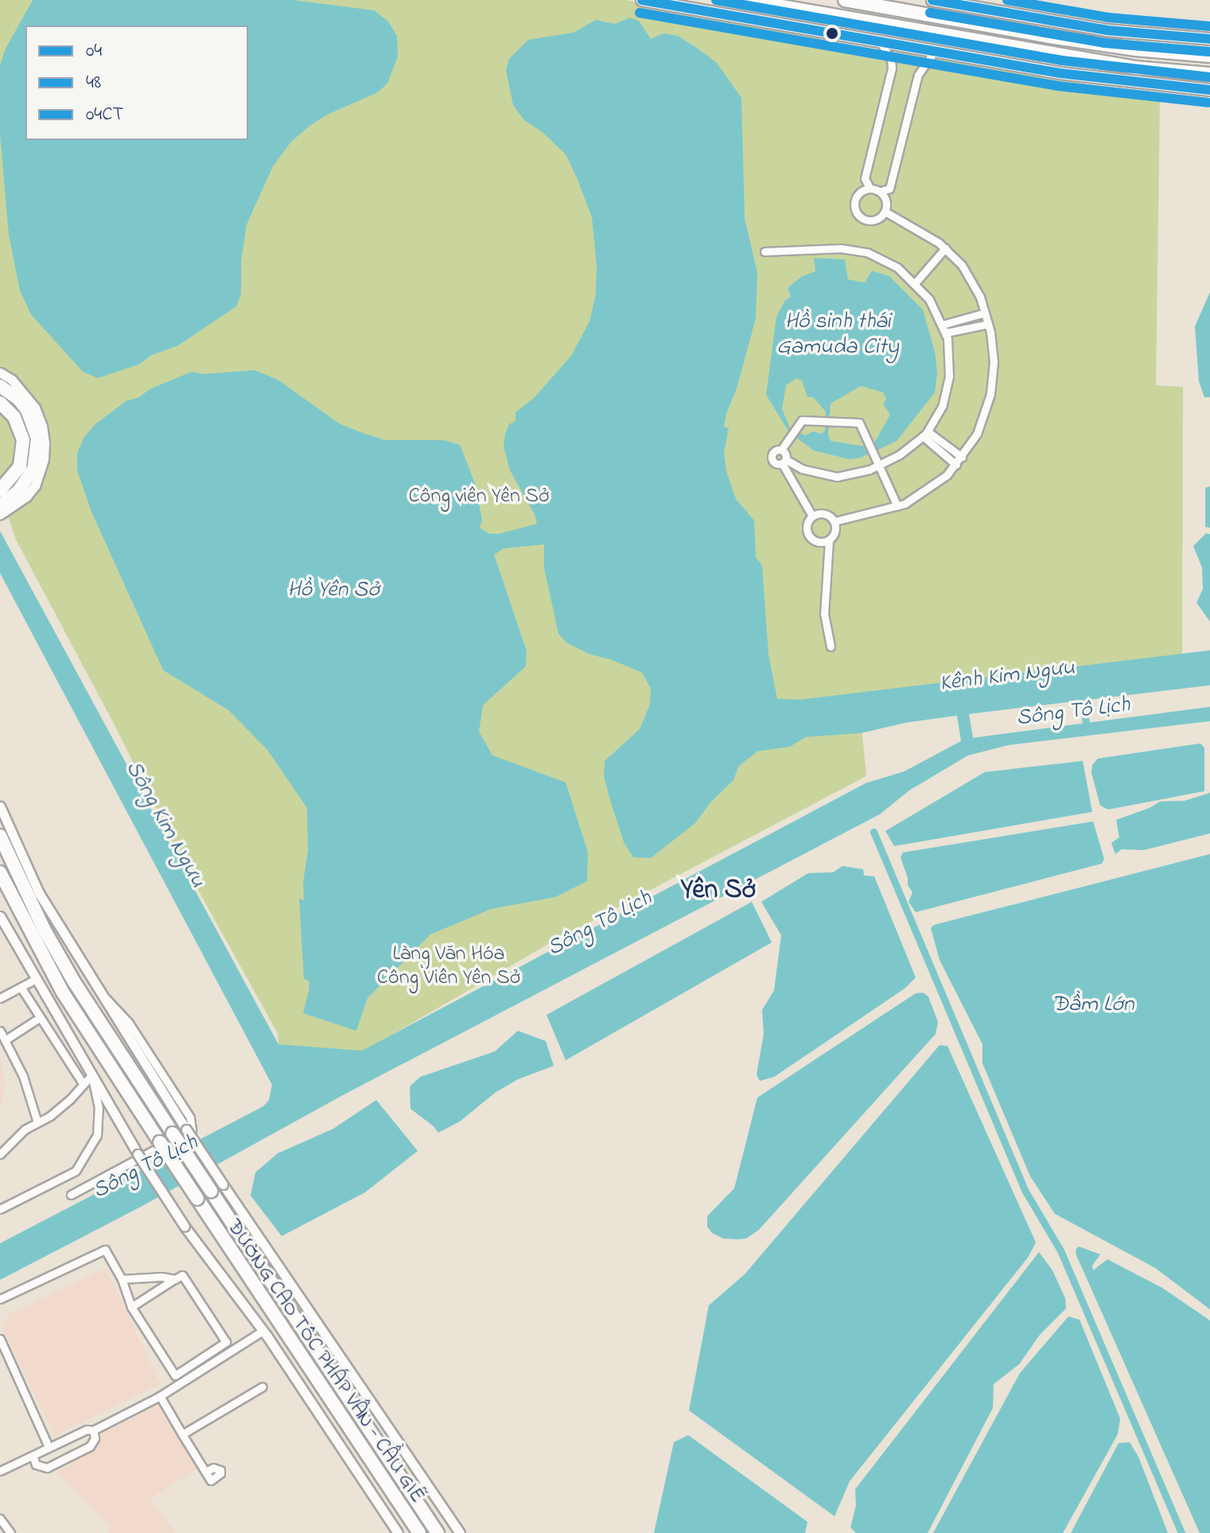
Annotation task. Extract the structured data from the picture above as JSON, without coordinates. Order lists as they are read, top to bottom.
{
  "streets": {
    "highway": ["ĐƯỜNG CAO TỐC PHÁP VÂN - CẦU GIẼ"]
  },
  "districts": ["Yên Sở"],
  "water": [
    "Hồ sinh thái Gamuda City",
    "Hồ Yên Sở",
    "Kênh Kim Ngưu",
    "Sông Tô Lịch",
    "Sông Kim Ngưu",
    "Đầm Lớn"
  ],
  "parks": ["Công viên Yên Sở", "Làng Văn Hóa Công Viên Yên Sở"],
  "lines": ["transit line 04", "transit line 04CT", "transit line 48"],
  "legend": ["04", "48", "04CT"]
}
